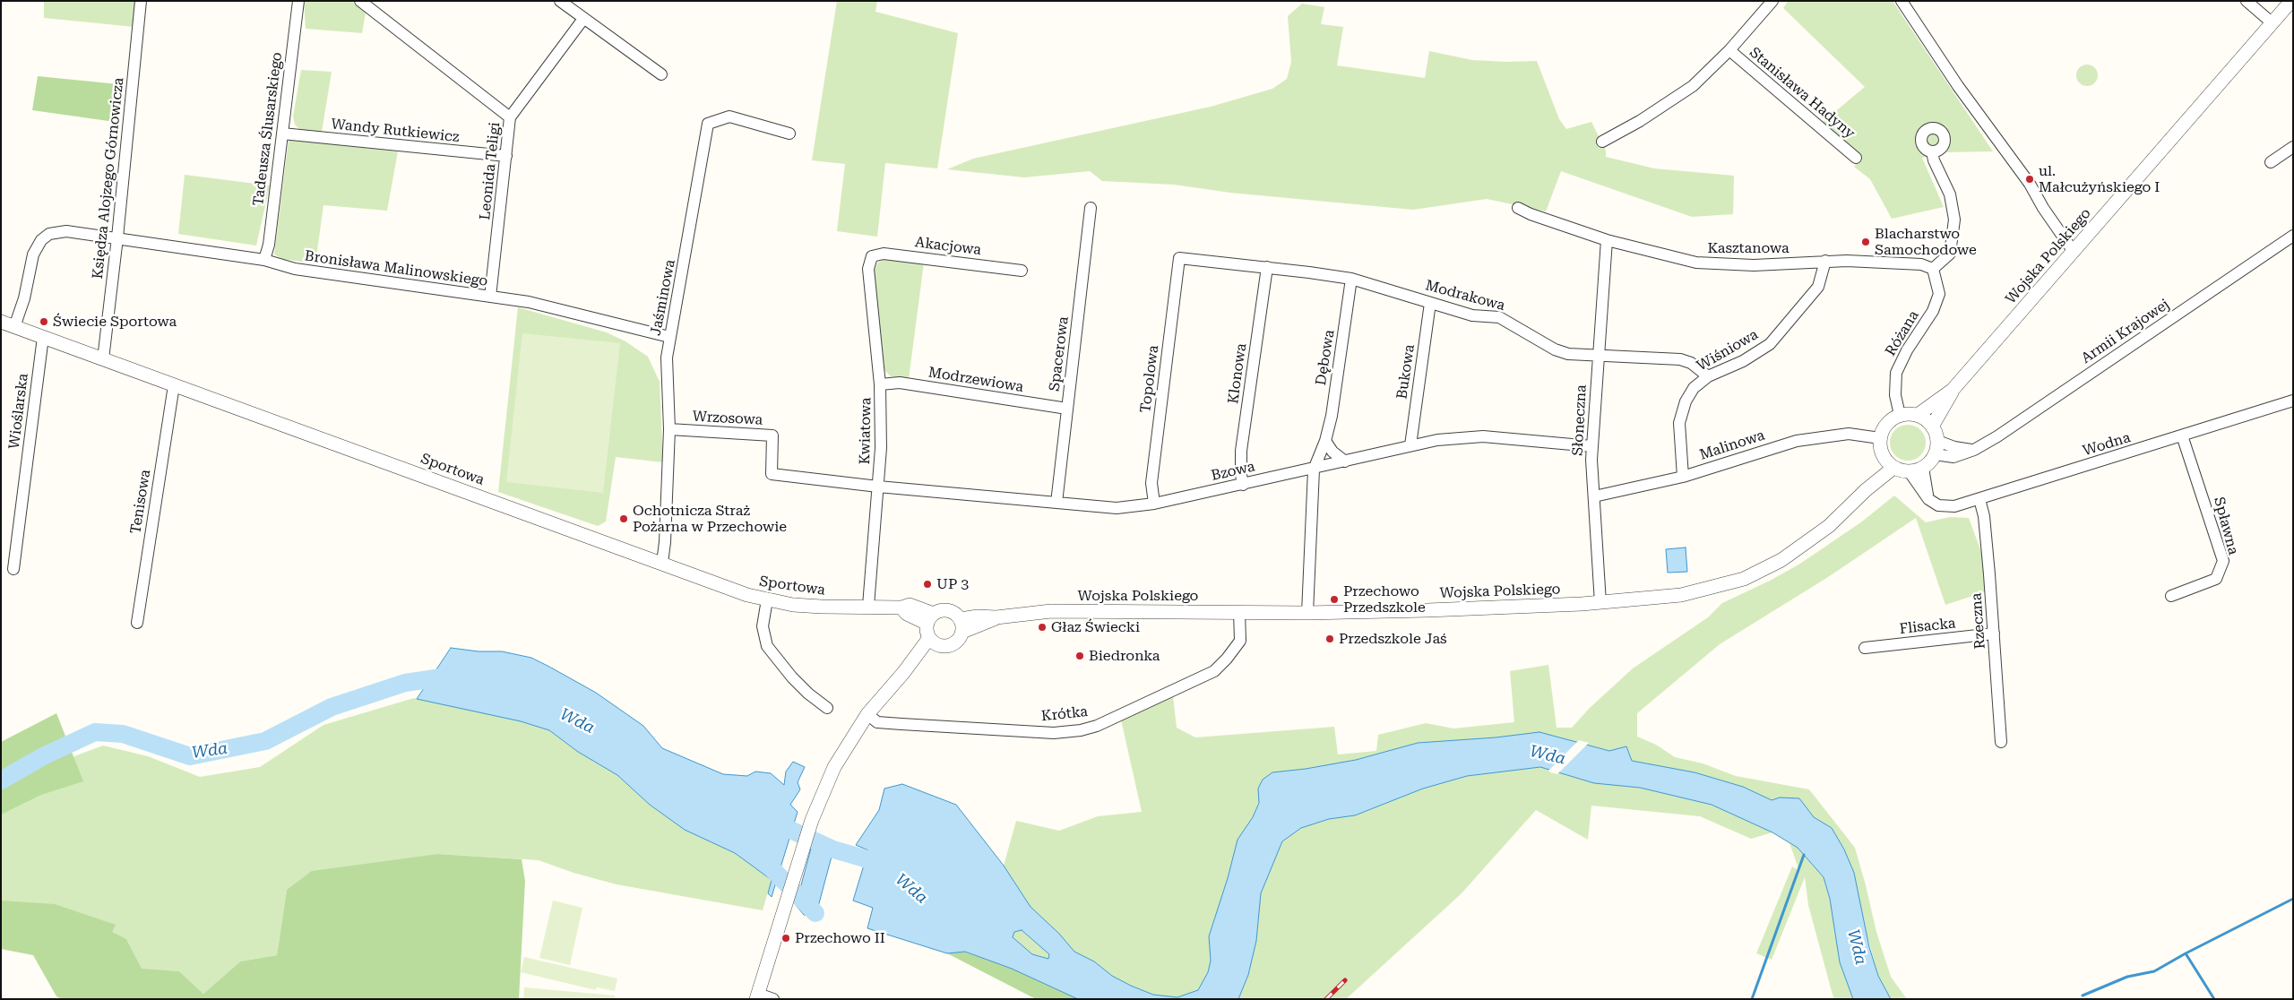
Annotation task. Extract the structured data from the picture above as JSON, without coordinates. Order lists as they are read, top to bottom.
{
  "streets": {
    "street": [
      "Stanisława Hadyny",
      "Tadeusza Ślusarskiego",
      "Wandy Rutkiewicz",
      "Leonida Teligi",
      "Księdza Alojzego Górnowicza",
      "Akacjowa",
      "Kasztanowa",
      "Wojska Polskiego",
      "Bronisława Malinowskiego",
      "Modrakowa",
      "Jaśminowa",
      "Armii Krajowej",
      "Różana",
      "Wiśniowa",
      "Spacerowa",
      "Dębowa",
      "Bukowa",
      "Klonowa",
      "Topolowa",
      "Modrzewiowa",
      "Wioślarska",
      "Wrzosowa",
      "Słoneczna",
      "Kwiatowa",
      "Wodna",
      "Malinowa",
      "Sportowa",
      "Bzowa",
      "Tenisowa",
      "Spławna",
      "Rzeczna",
      "Flisacka",
      "Krótka"
    ]
  },
  "crossings": [
    ["Tadeusza Ślusarskiego", "Wandy Rutkiewicz"],
    ["Tadeusza Ślusarskiego", "Bronisława Malinowskiego"],
    ["Wandy Rutkiewicz", "Leonida Teligi"],
    ["Leonida Teligi", "Bronisława Malinowskiego"],
    ["Księdza Alojzego Górnowicza", "Bronisława Malinowskiego"],
    ["Księdza Alojzego Górnowicza", "Sportowa"],
    ["Akacjowa", "Kwiatowa"],
    ["Kasztanowa", "Różana"],
    ["Kasztanowa", "Wiśniowa"],
    ["Kasztanowa", "Słoneczna"],
    ["Wojska Polskiego", "Armii Krajowej"],
    ["Wojska Polskiego", "Różana"],
    ["Wojska Polskiego", "Dębowa"],
    ["Wojska Polskiego", "Słoneczna"],
    ["Wojska Polskiego", "Malinowa"],
    ["Wojska Polskiego", "Sportowa"],
    ["Wojska Polskiego", "Krótka"],
    ["Bronisława Malinowskiego", "Jaśminowa"],
    ["Bronisława Malinowskiego", "Sportowa"],
    ["Modrakowa", "Wiśniowa"],
    ["Modrakowa", "Dębowa"],
    ["Modrakowa", "Bukowa"],
    ["Modrakowa", "Klonowa"],
    ["Modrakowa", "Topolowa"],
    ["Modrakowa", "Słoneczna"],
    ["Jaśminowa", "Wrzosowa"],
    ["Jaśminowa", "Sportowa"],
    ["Armii Krajowej", "Różana"],
    ["Armii Krajowej", "Malinowa"],
    ["Różana", "Malinowa"],
    ["Wiśniowa", "Malinowa"],
    ["Spacerowa", "Modrzewiowa"],
    ["Spacerowa", "Bzowa"],
    ["Dębowa", "Bzowa"],
    ["Bukowa", "Bzowa"],
    ["Klonowa", "Bzowa"],
    ["Topolowa", "Bzowa"],
    ["Modrzewiowa", "Kwiatowa"],
    ["Wioślarska", "Sportowa"],
    ["Wrzosowa", "Kwiatowa"],
    ["Wrzosowa", "Bzowa"],
    ["Słoneczna", "Malinowa"],
    ["Słoneczna", "Bzowa"],
    ["Kwiatowa", "Sportowa"],
    ["Kwiatowa", "Bzowa"],
    ["Wodna", "Spławna"],
    ["Wodna", "Rzeczna"],
    ["Sportowa", "Tenisowa"],
    ["Rzeczna", "Flisacka"]
  ],
  "water": ["Wda"],
  "places": [
    "ul. Małcużyńskiego I",
    "Blacharstwo Samochodowe",
    "Świecie Sportowa",
    "Ochotnicza Straż Pożarna w Przechowie",
    "UP 3",
    "Przechowo Przedszkole",
    "Głaz Świecki",
    "Przedszkole Jaś",
    "Biedronka",
    "Przechowo II"
  ]
}
